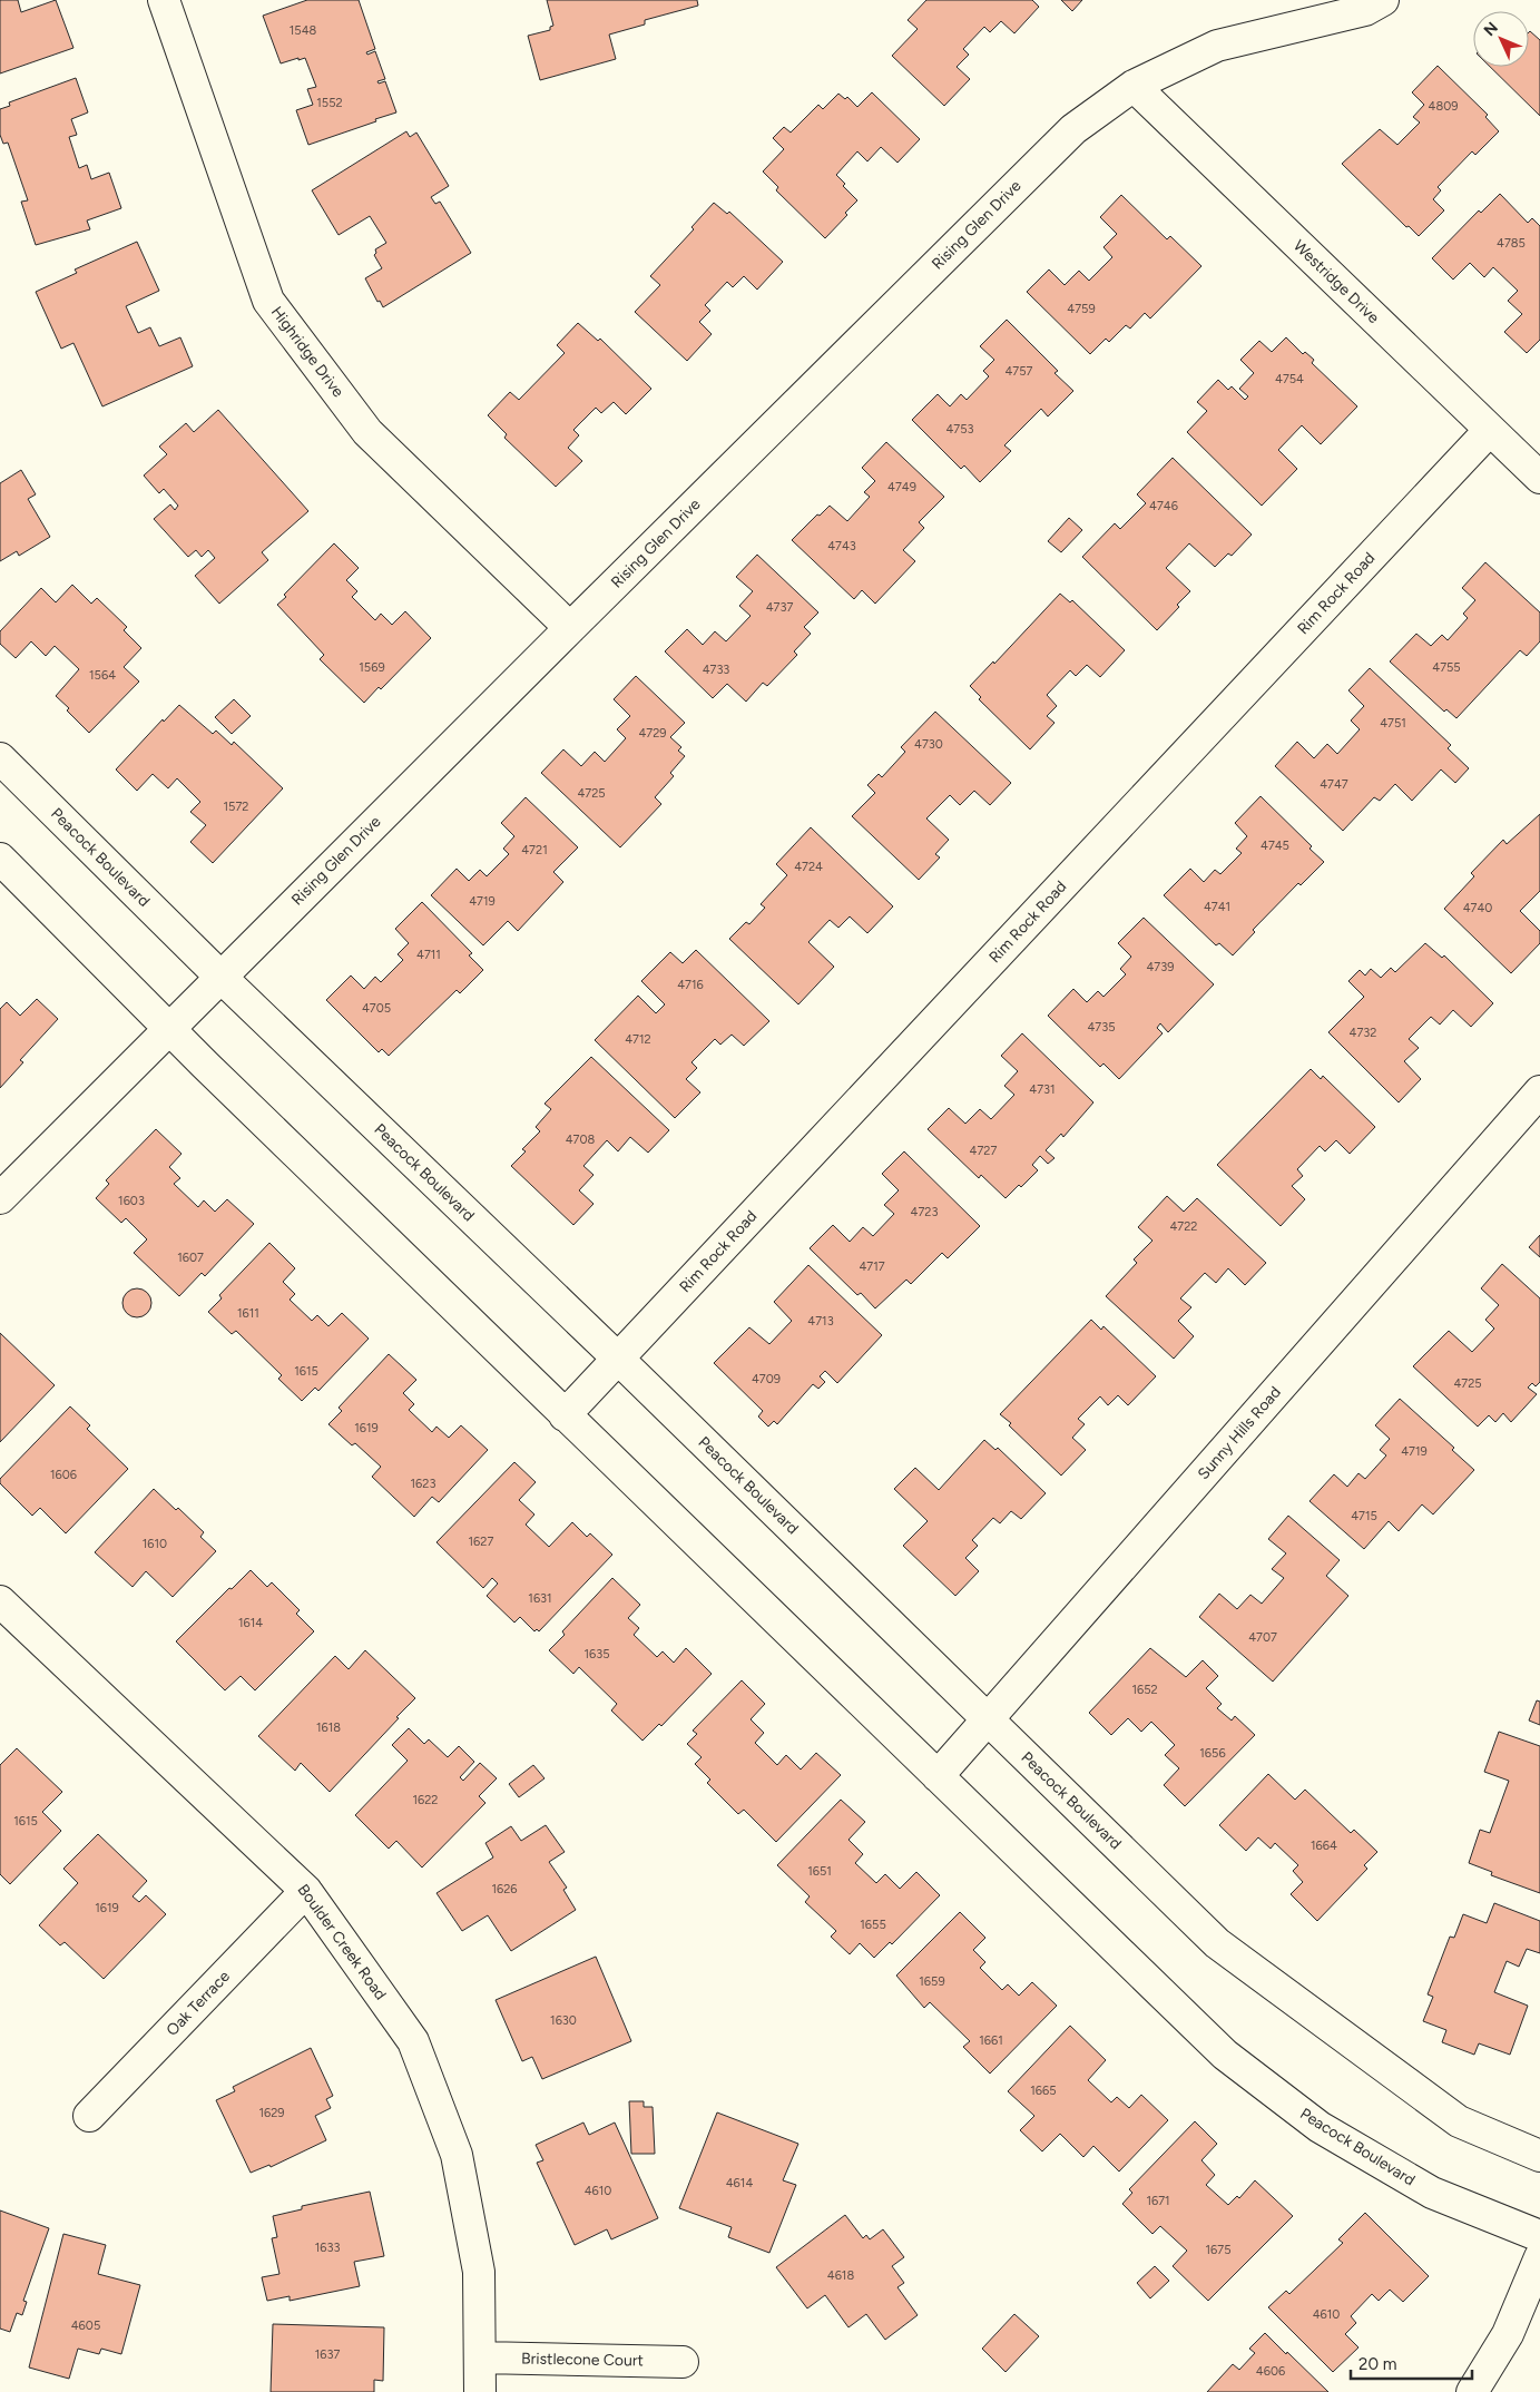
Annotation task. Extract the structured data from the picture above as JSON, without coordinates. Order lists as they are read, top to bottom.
{
  "streets": {
    "street": [
      "Rising Glen Drive",
      "Westridge Drive",
      "Highridge Drive",
      "Rim Rock Road",
      "Peacock Boulevard",
      "Sunny Hills Road",
      "Boulder Creek Road",
      "Oak Terrace",
      "Bristlecone Court"
    ]
  },
  "crossings": [
    ["Rising Glen Drive", "Westridge Drive"],
    ["Rising Glen Drive", "Highridge Drive"],
    ["Rising Glen Drive", "Peacock Boulevard"],
    ["Westridge Drive", "Rim Rock Road"],
    ["Rim Rock Road", "Peacock Boulevard"],
    ["Peacock Boulevard", "Sunny Hills Road"],
    ["Boulder Creek Road", "Oak Terrace"],
    ["Boulder Creek Road", "Bristlecone Court"]
  ],
  "house_numbers": [
    "1548",
    "1552",
    "4809",
    "4785",
    "4759",
    "4757",
    "4754",
    "4753",
    "4749",
    "4746",
    "4743",
    "4737",
    "1569",
    "4755",
    "4733",
    "1564",
    "4751",
    "4729",
    "4730",
    "4747",
    "4725",
    "1572",
    "4745",
    "4721",
    "4724",
    "4719",
    "4741",
    "4740",
    "4711",
    "4739",
    "4716",
    "4705",
    "4735",
    "4732",
    "4712",
    "4731",
    "4708",
    "4727",
    "1603",
    "4723",
    "4722",
    "1607",
    "4717",
    "1611",
    "4713",
    "1615",
    "4709",
    "4725",
    "1619",
    "4719",
    "1606",
    "1623",
    "4715",
    "1627",
    "1610",
    "1631",
    "1614",
    "4707",
    "1635",
    "1652",
    "1618",
    "1656",
    "1622",
    "1615",
    "1664",
    "1651",
    "1626",
    "1619",
    "1655",
    "1659",
    "1630",
    "1661",
    "1665",
    "1629",
    "4614",
    "4610",
    "1671",
    "1633",
    "1675",
    "4618",
    "4610",
    "4605",
    "1637",
    "4606"
  ],
  "scale_bar": "20 m",
  "north": "top left"
}
